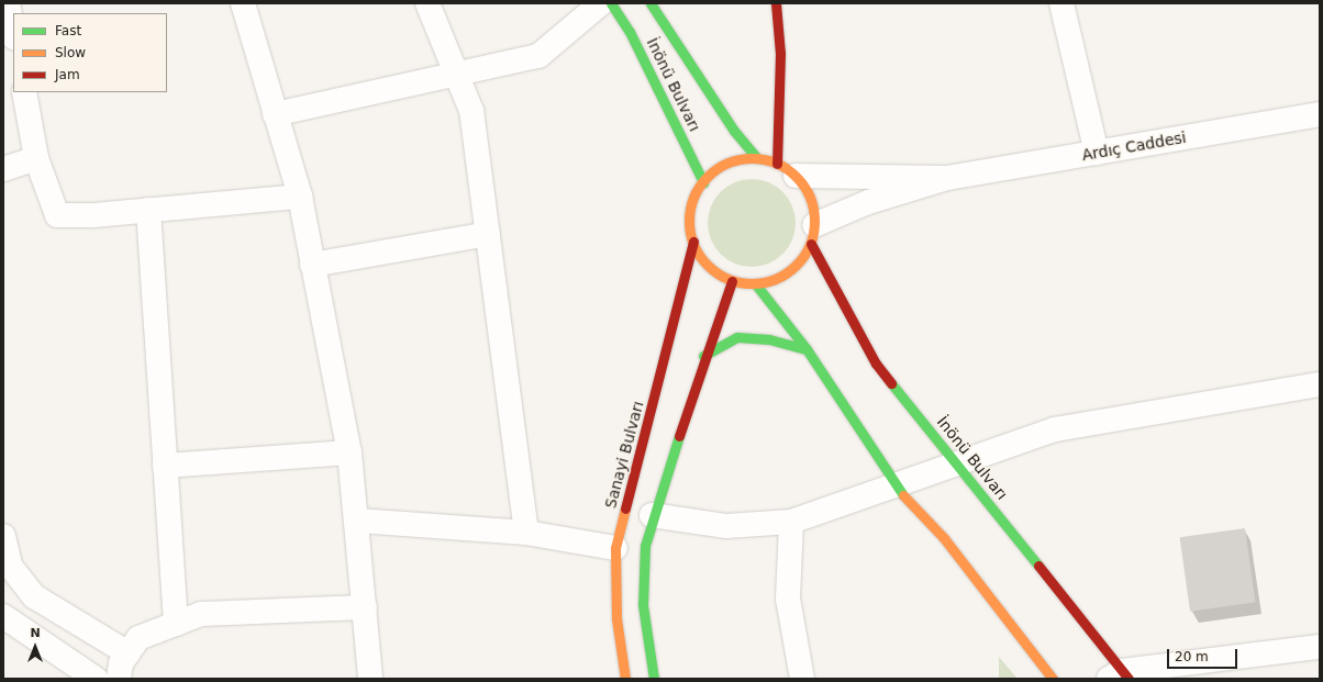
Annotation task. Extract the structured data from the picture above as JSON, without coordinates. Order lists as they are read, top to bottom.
{
  "streets": {
    "main road": ["İnönü Bulvarı", "Sanayi Bulvarı"],
    "street": ["Ardıç Caddesi"]
  },
  "crossings": [
    ["İnönü Bulvarı", "Sanayi Bulvarı"]
  ],
  "legend": ["Fast", "Slow", "Jam"],
  "scale_bar": "20 m",
  "north": "top"
}
